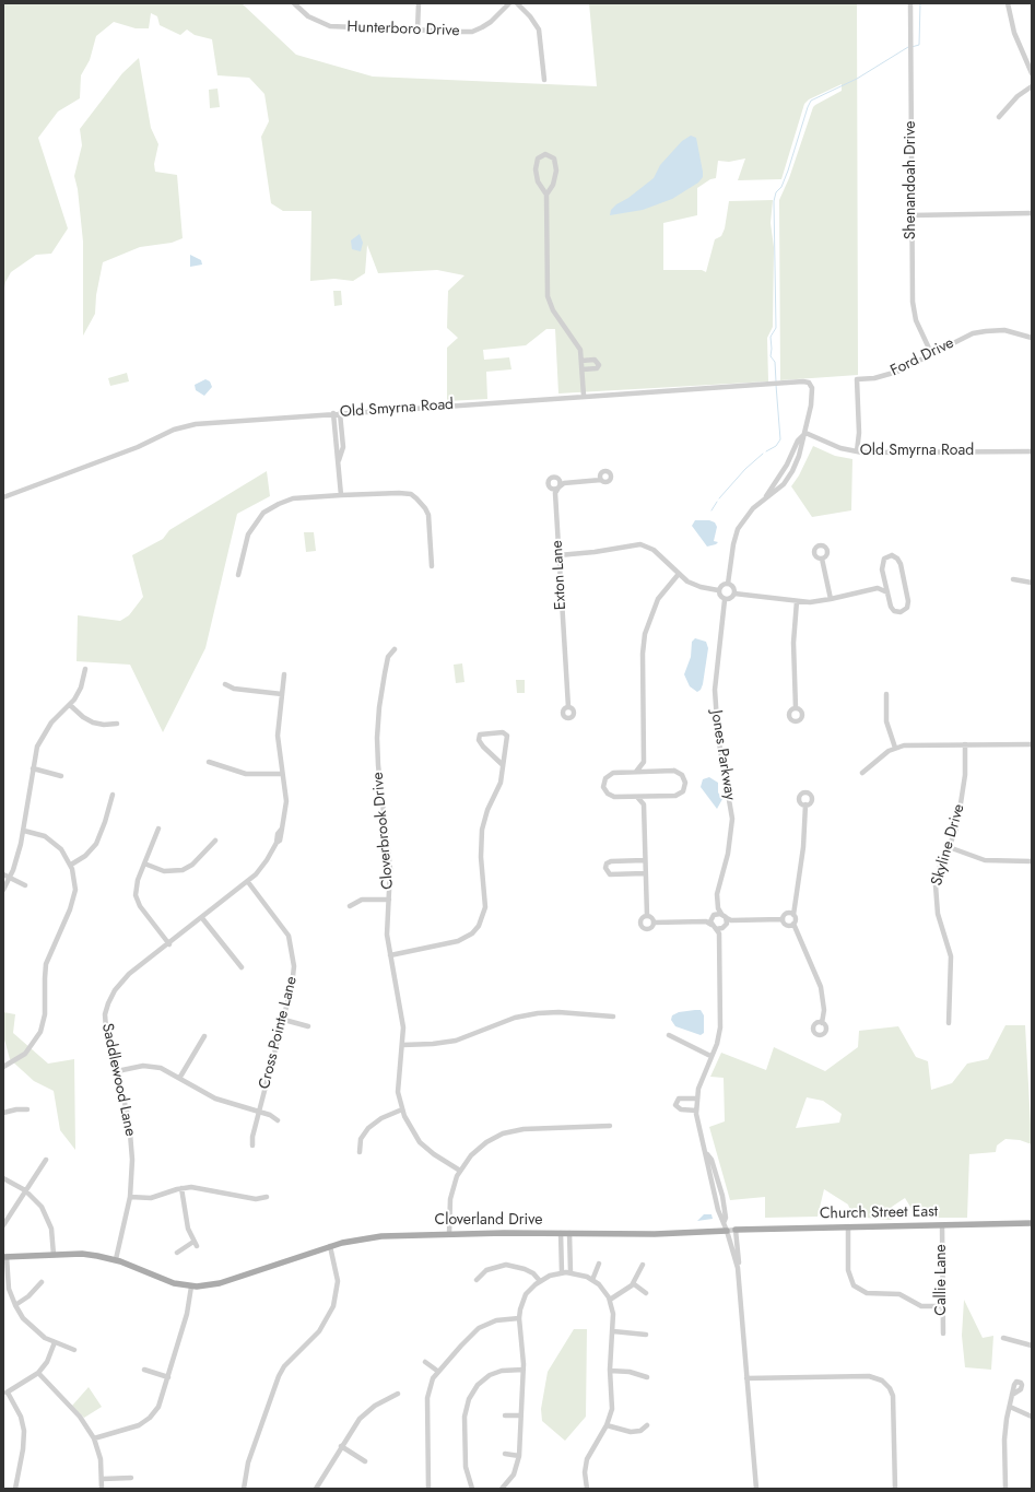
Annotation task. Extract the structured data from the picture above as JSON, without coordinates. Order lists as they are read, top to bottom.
{
  "streets": {
    "main road": ["Church Street East", "Cloverland Drive"],
    "street": [
      "Hunterboro Drive",
      "Shenandoah Drive",
      "Ford Drive",
      "Old Smyrna Road",
      "Exton Lane",
      "Jones Parkway",
      "Cloverbrook Drive",
      "Skyline Drive",
      "Cross Pointe Lane",
      "Saddlewood Lane",
      "Callie Lane"
    ]
  },
  "crossings": [
    ["Shenandoah Drive", "Ford Drive"],
    ["Ford Drive", "Old Smyrna Road"],
    ["Cross Pointe Lane", "Saddlewood Lane"],
    ["Saddlewood Lane", "Cloverland Drive"],
    ["Church Street East", "Cloverland Drive"],
    ["Church Street East", "Callie Lane"]
  ]
}
